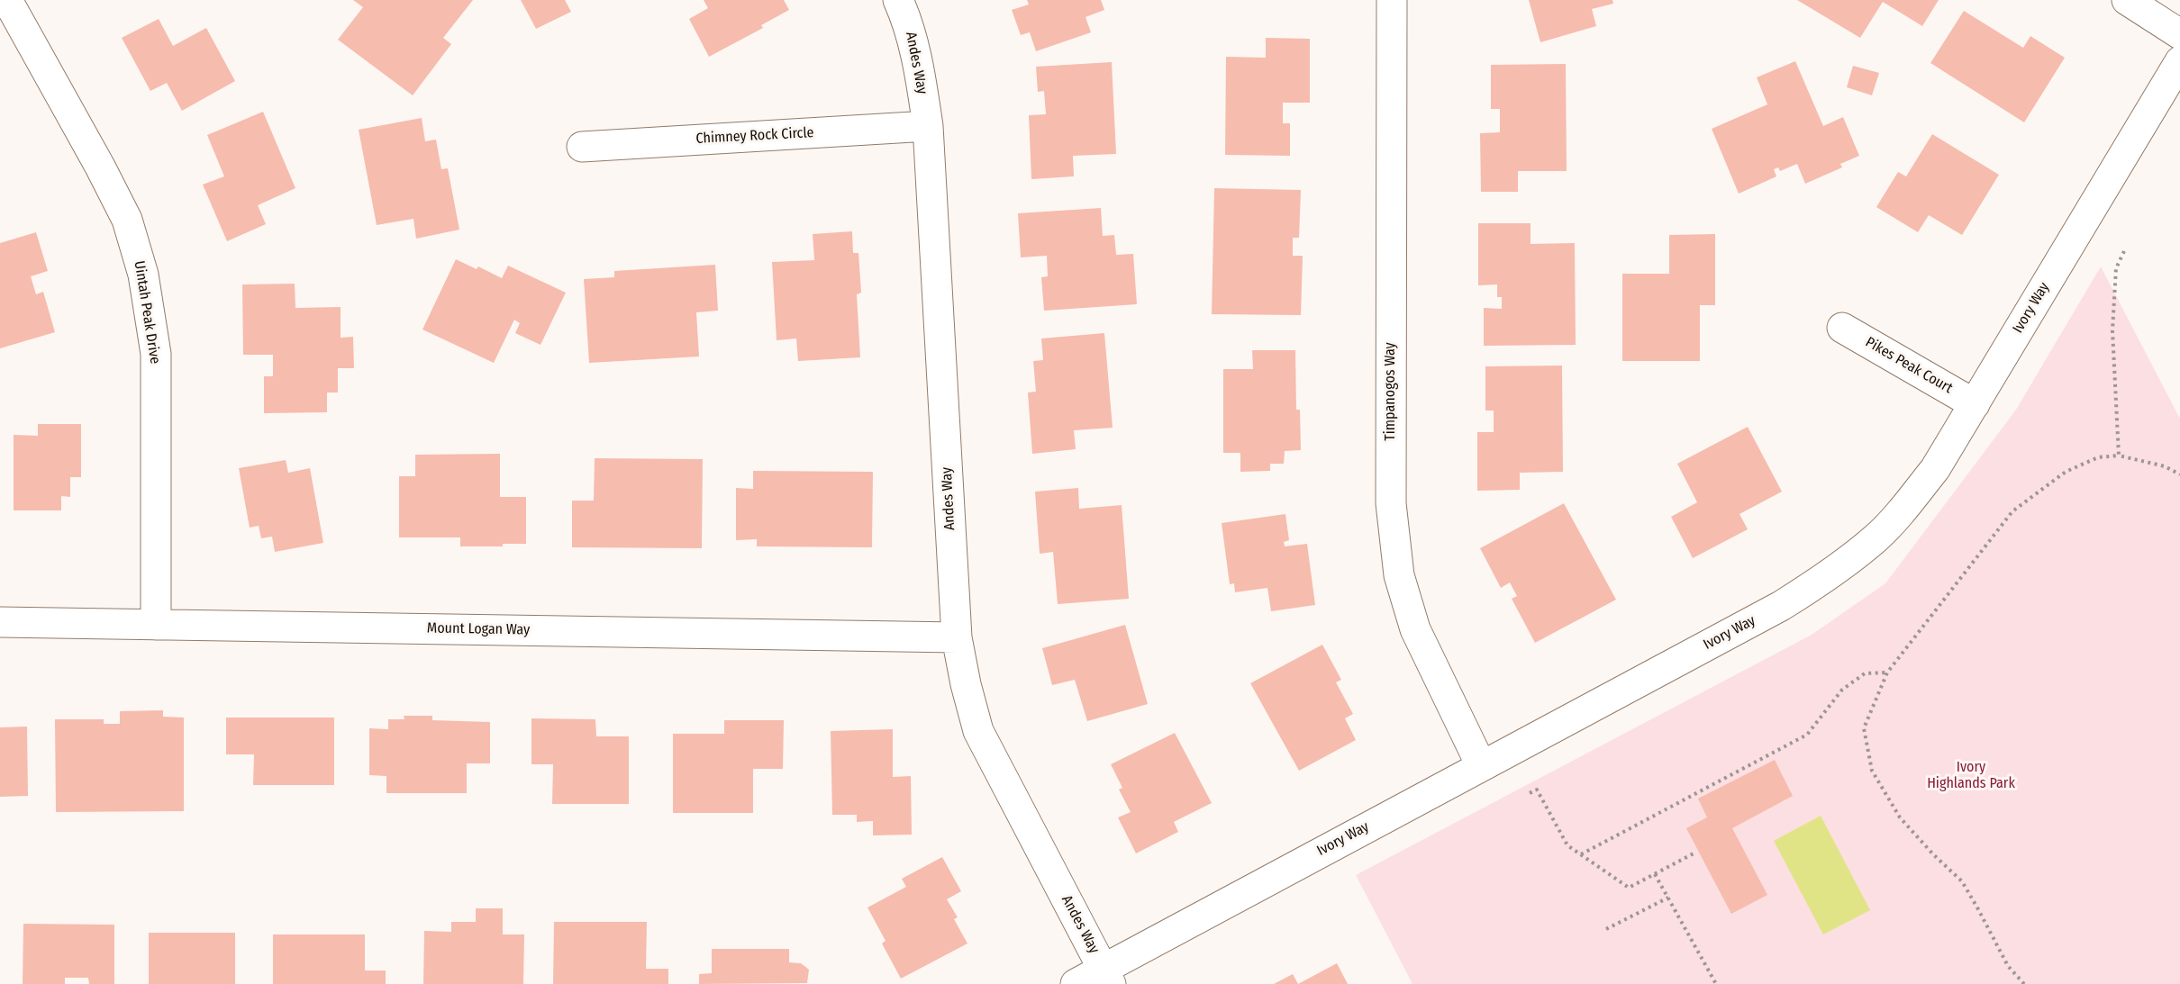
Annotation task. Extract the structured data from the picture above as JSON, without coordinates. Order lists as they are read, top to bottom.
{
  "streets": {
    "street": [
      "Andes Way",
      "Chimney Rock Circle",
      "Ivory Way",
      "Uintah Peak Drive",
      "Pikes Peak Court",
      "Timpanogos Way",
      "Mount Logan Way"
    ]
  },
  "crossings": [
    ["Andes Way", "Chimney Rock Circle"],
    ["Andes Way", "Ivory Way"],
    ["Andes Way", "Mount Logan Way"],
    ["Ivory Way", "Pikes Peak Court"],
    ["Ivory Way", "Timpanogos Way"],
    ["Uintah Peak Drive", "Mount Logan Way"]
  ],
  "parks": ["Ivory Highlands Park"]
}
